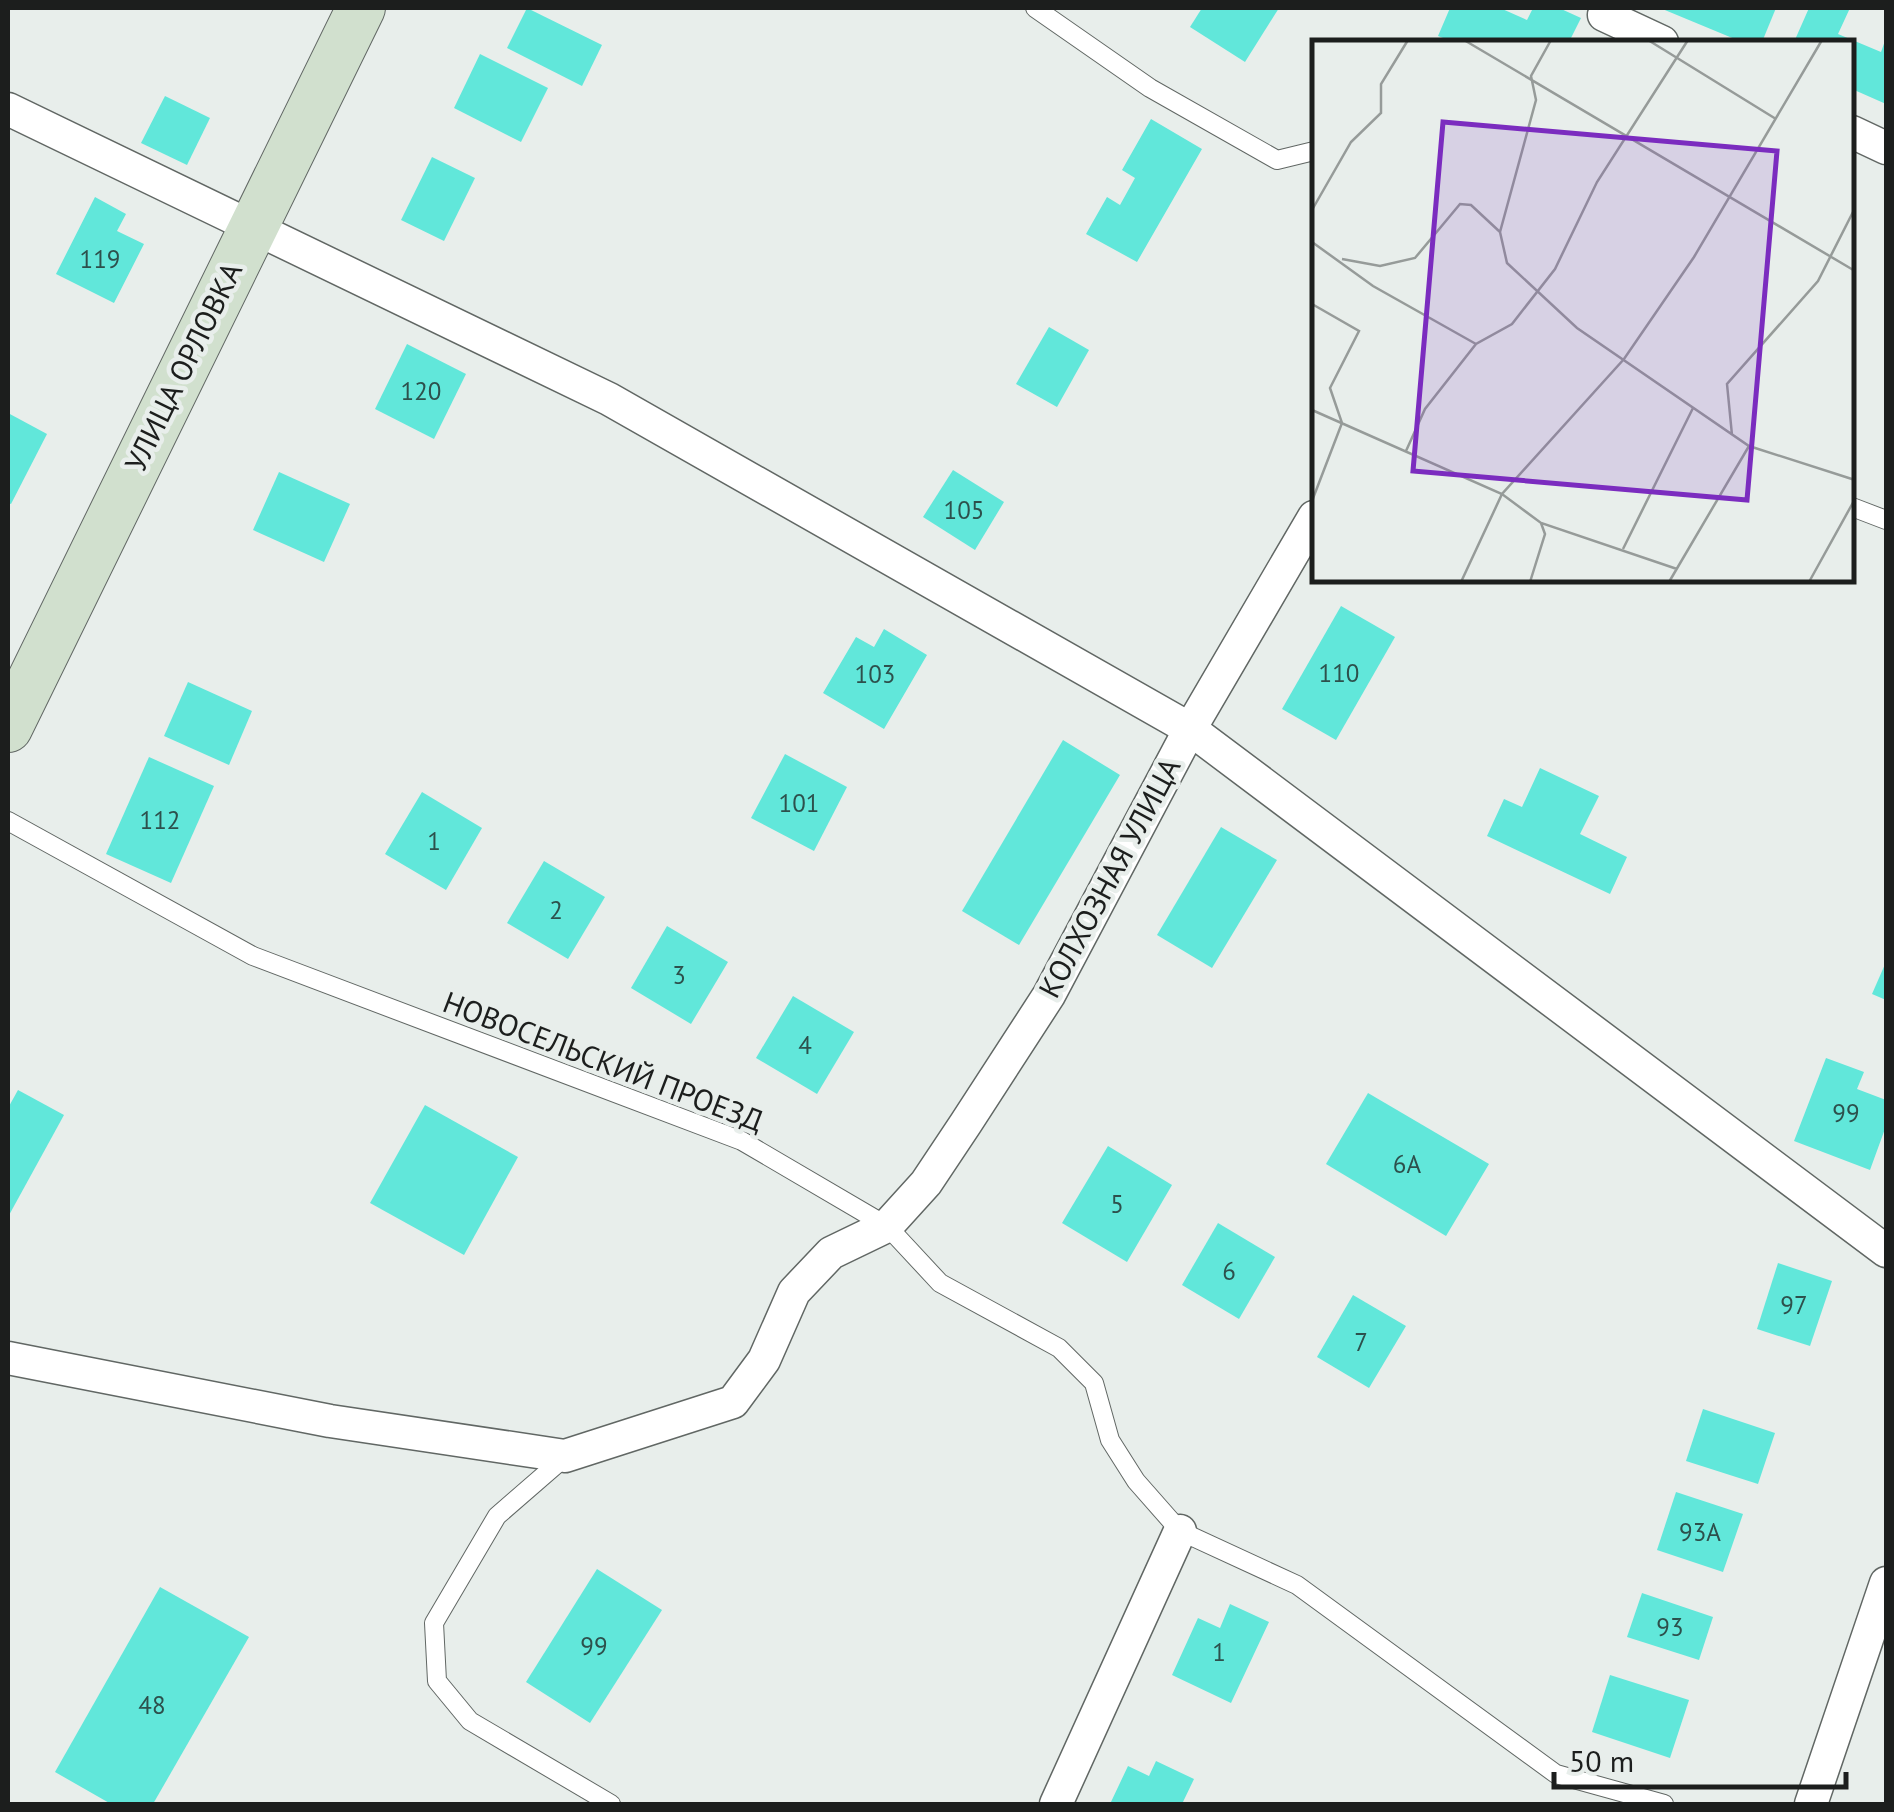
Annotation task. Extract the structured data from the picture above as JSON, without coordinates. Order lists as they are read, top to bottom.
{
  "streets": {
    "street": ["УЛИЦА ОРЛОВКА", "КОЛХОЗНАЯ УЛИЦА"],
    "lane": ["НОВОСЕЛЬСКИЙ ПРОЕЗД"]
  },
  "crossings": [
    ["КОЛХОЗНАЯ УЛИЦА", "НОВОСЕЛЬСКИЙ ПРОЕЗД"]
  ],
  "house_numbers": [
    "119",
    "120",
    "105",
    "110",
    "103",
    "101",
    "112",
    "1",
    "2",
    "3",
    "4",
    "99",
    "6А",
    "5",
    "6",
    "97",
    "7",
    "93А",
    "93",
    "99",
    "1",
    "48"
  ],
  "scale_bar": "50 m"
}
